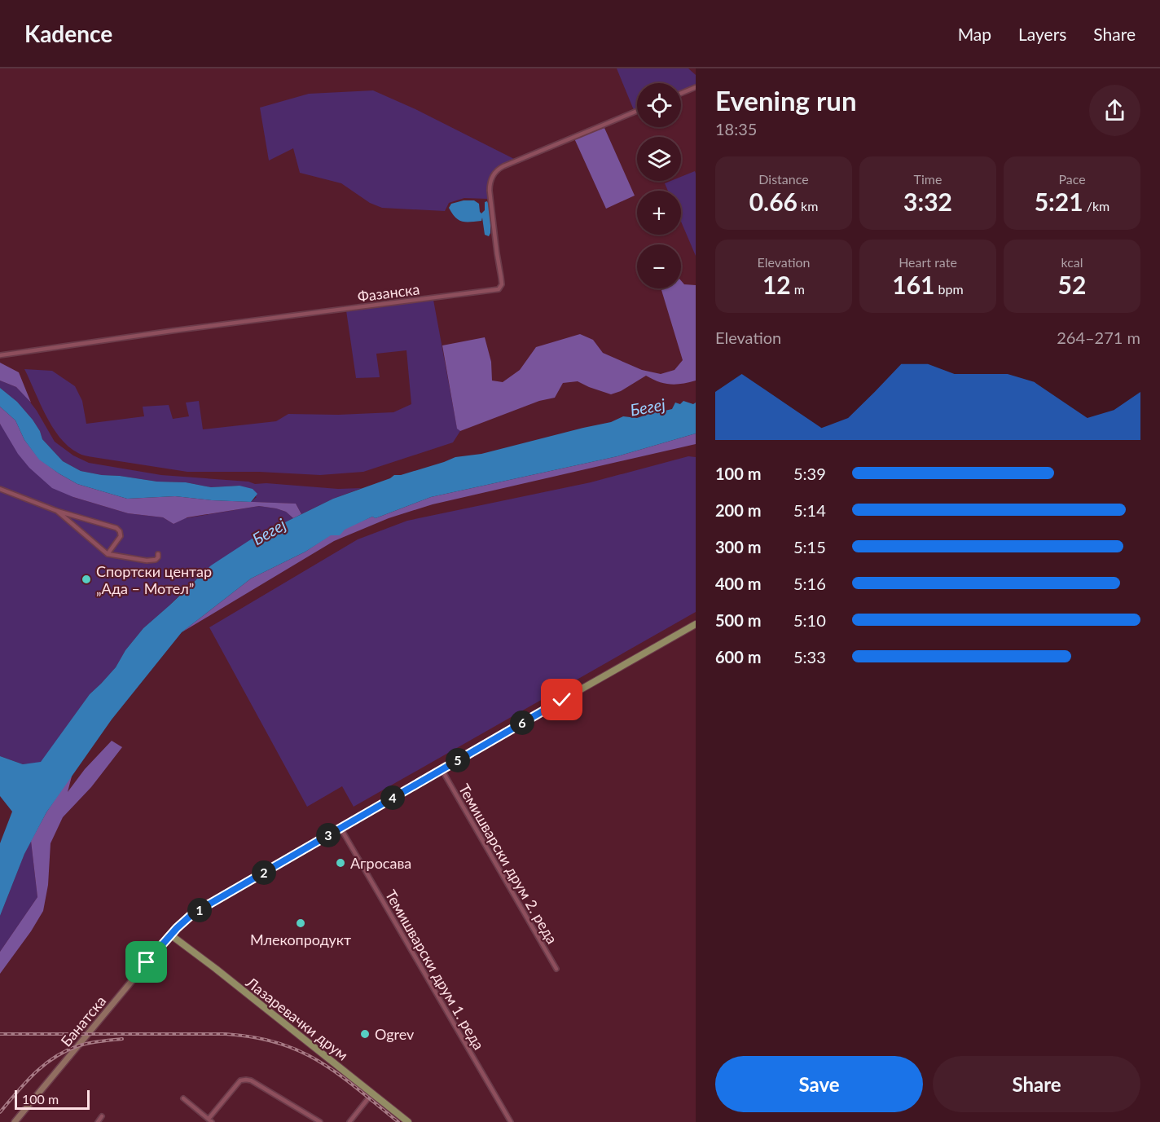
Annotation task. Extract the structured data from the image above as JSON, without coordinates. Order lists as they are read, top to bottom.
{
  "streets": {
    "main road": ["Лазаревачки друм", "Банатска"],
    "street": ["Фазанска", "Темишварски друм 2. реда", "Темишварски друм 1. реда"]
  },
  "crossings": [
    ["Лазаревачки друм", "Банатска"]
  ],
  "water": ["Бегеј"],
  "places": [
    "Спортски центар „Ада – Мотел”",
    "Агросава",
    "Млекопродукт",
    "Ogrev"
  ],
  "scale_bar": "100 m",
  "page": {
    "header": "Kadence",
    "nav": ["Map", "Layers", "Share"],
    "heading": ["Evening run", "18:35"],
    "map_buttons": ["+", "−"],
    "stats": [
      ["Distance", "0.66 km"],
      ["Time", "3:32"],
      ["Pace", "5:21 /km"],
      ["Elevation", "12 m"],
      ["Heart rate", "161 bpm"],
      ["kcal", "52"]
    ],
    "chart": ["Elevation", "264–271 m"],
    "list": [
      {
        "name": "100 m",
        "note": "5:39"
      },
      {
        "name": "200 m",
        "note": "5:14"
      },
      {
        "name": "300 m",
        "note": "5:15"
      },
      {
        "name": "400 m",
        "note": "5:16"
      },
      {
        "name": "500 m",
        "note": "5:10"
      },
      {
        "name": "600 m",
        "note": "5:33"
      }
    ],
    "pins": [
      "6",
      "5",
      "4",
      "3",
      "2",
      "1"
    ],
    "buttons": ["Save", "Share"],
    "scale": "100 m"
  }
}
